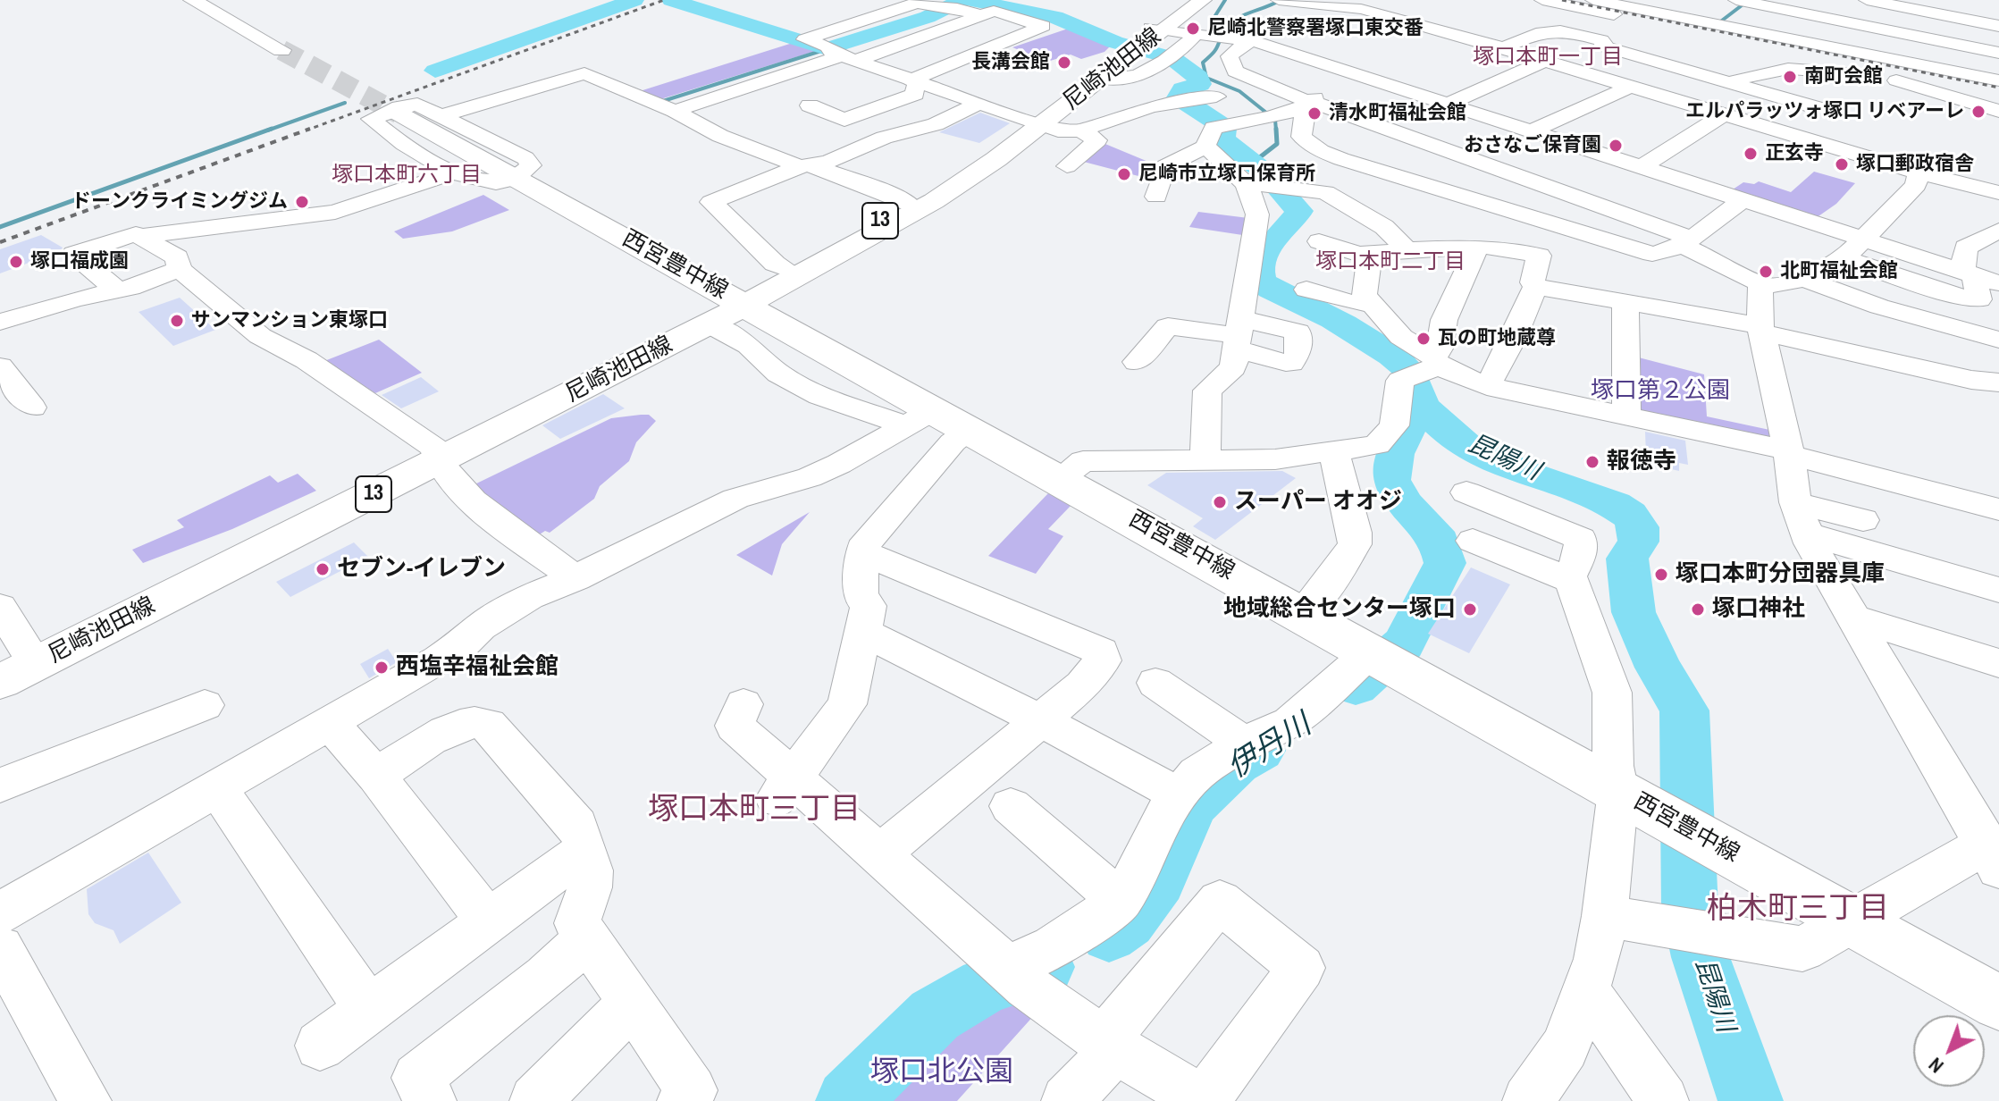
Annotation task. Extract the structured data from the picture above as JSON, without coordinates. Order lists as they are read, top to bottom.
{
  "streets": {
    "main road": ["尼崎池田線", "13", "西宮豊中線"]
  },
  "crossings": [
    ["尼崎池田線", "西宮豊中線"]
  ],
  "districts": [
    "塚口本町一丁目",
    "塚口本町六丁目",
    "塚口本町二丁目",
    "塚口本町三丁目",
    "柏木町三丁目"
  ],
  "water": ["昆陽川", "伊丹川"],
  "parks": ["塚口第２公園", "塚口北公園"],
  "places": [
    "尼崎北警察署塚口東交番",
    "長溝会館",
    "南町会館",
    "エルパラッツォ塚口 リベアーレ",
    "清水町福祉会館",
    "おさなご保育園",
    "正玄寺",
    "塚口郵政宿舎",
    "尼崎市立塚口保育所",
    "ドーンクライミングジム",
    "塚口福成園",
    "北町福祉会館",
    "サンマンション東塚口",
    "瓦の町地蔵尊",
    "報徳寺",
    "スーパー オオジ",
    "セブン-イレブン",
    "塚口本町分団器具庫",
    "地域総合センター塚口",
    "塚口神社",
    "西塩辛福祉会館"
  ],
  "north": "bottom left"
}
